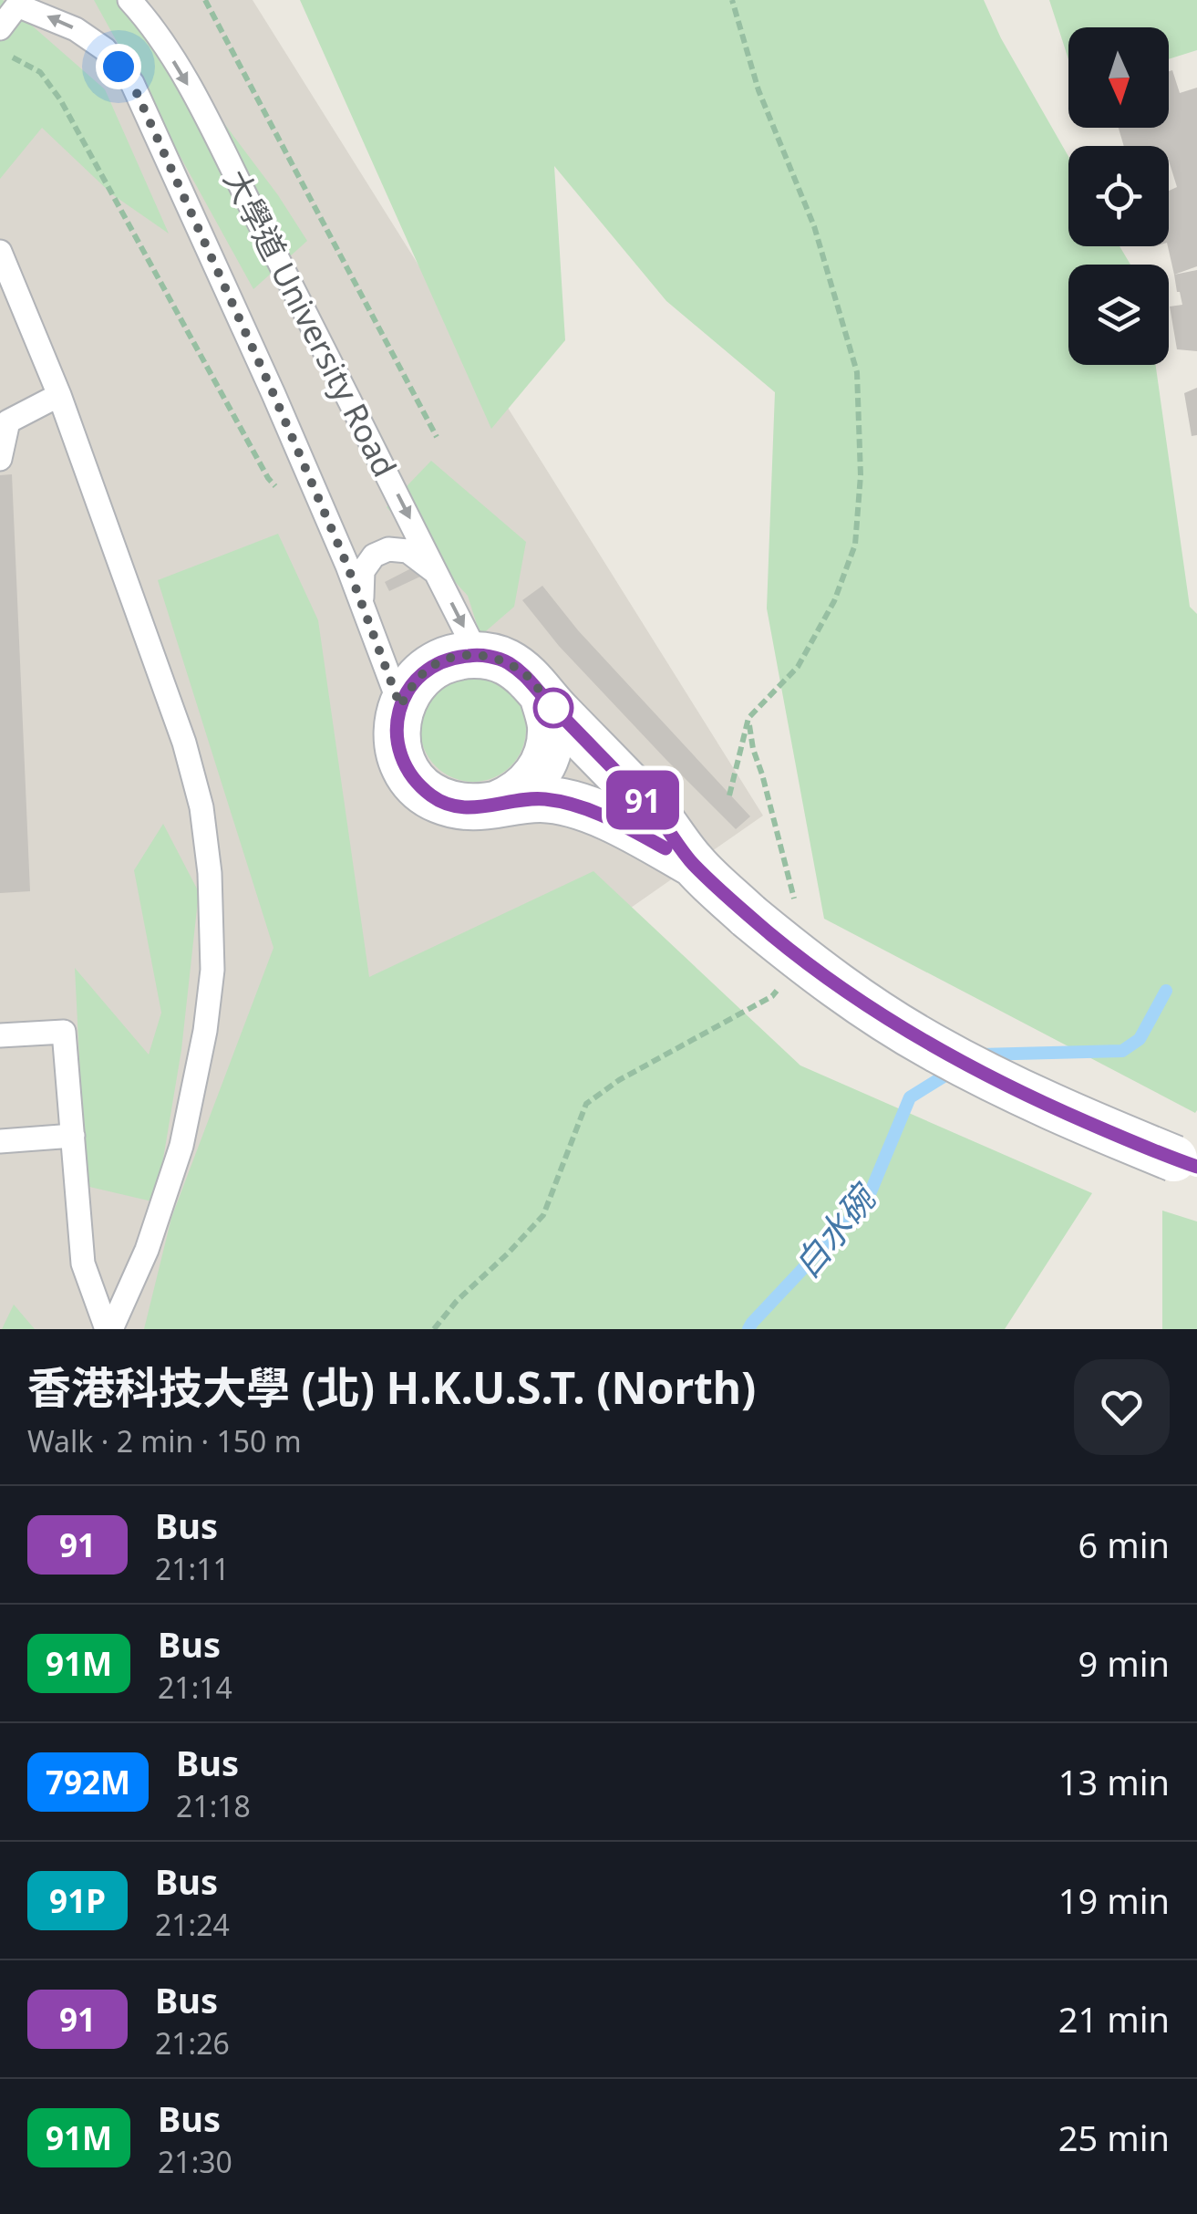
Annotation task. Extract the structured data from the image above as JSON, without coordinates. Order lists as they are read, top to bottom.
{
  "streets": {
    "street": ["大學道 University Road"]
  },
  "water": ["白水碗"],
  "lines": ["bus line 91"],
  "north": "bottom",
  "page": {
    "on_map": "91",
    "heading": ["香港科技大學 (北) H.K.U.S.T. (North)", "Walk · 2 min · 150 m"],
    "list": [
      {
        "mark": "91",
        "name": "Bus",
        "note": "21:11",
        "value": "6 min"
      },
      {
        "mark": "91M",
        "name": "Bus",
        "note": "21:14",
        "value": "9 min"
      },
      {
        "mark": "792M",
        "name": "Bus",
        "note": "21:18",
        "value": "13 min"
      },
      {
        "mark": "91P",
        "name": "Bus",
        "note": "21:24",
        "value": "19 min"
      },
      {
        "mark": "91",
        "name": "Bus",
        "note": "21:26",
        "value": "21 min"
      },
      {
        "mark": "91M",
        "name": "Bus",
        "note": "21:30",
        "value": "25 min"
      }
    ]
  }
}
